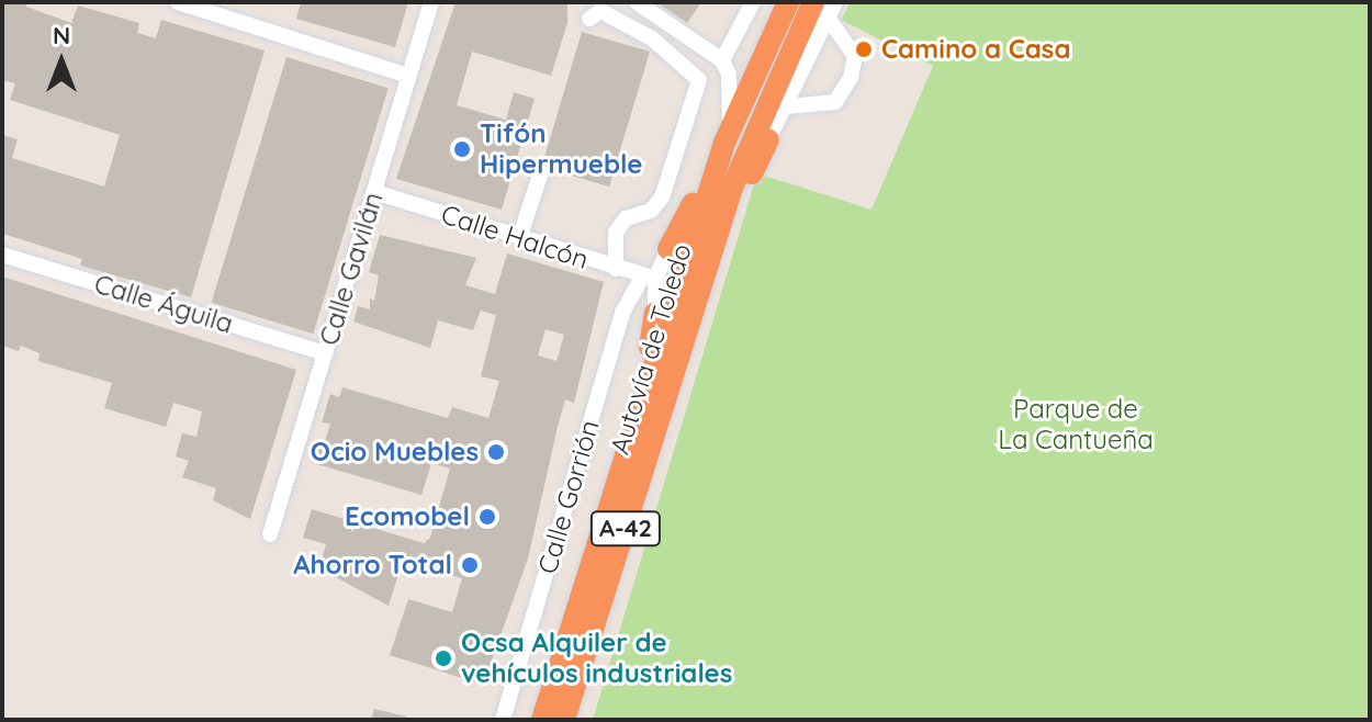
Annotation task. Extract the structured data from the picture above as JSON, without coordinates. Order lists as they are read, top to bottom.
{
  "streets": {
    "highway": ["Autovía de Toledo", "A-42"],
    "street": [
      "Calle Halcón",
      "Calle Gavilán",
      "Calle Águila",
      "Calle Gorrión"
    ]
  },
  "crossings": [
    ["Calle Halcón", "Calle Gavilán"],
    ["Calle Halcón", "Calle Gorrión"],
    ["Calle Gavilán", "Calle Águila"]
  ],
  "parks": ["Parque de La Cantueña"],
  "places": [
    "Camino a Casa",
    "Tifón Hipermueble",
    "Ocio Muebles",
    "Ecomobel",
    "Ahorro Total",
    "Ocsa Alquiler de vehículos industriales"
  ],
  "north": "top"
}
